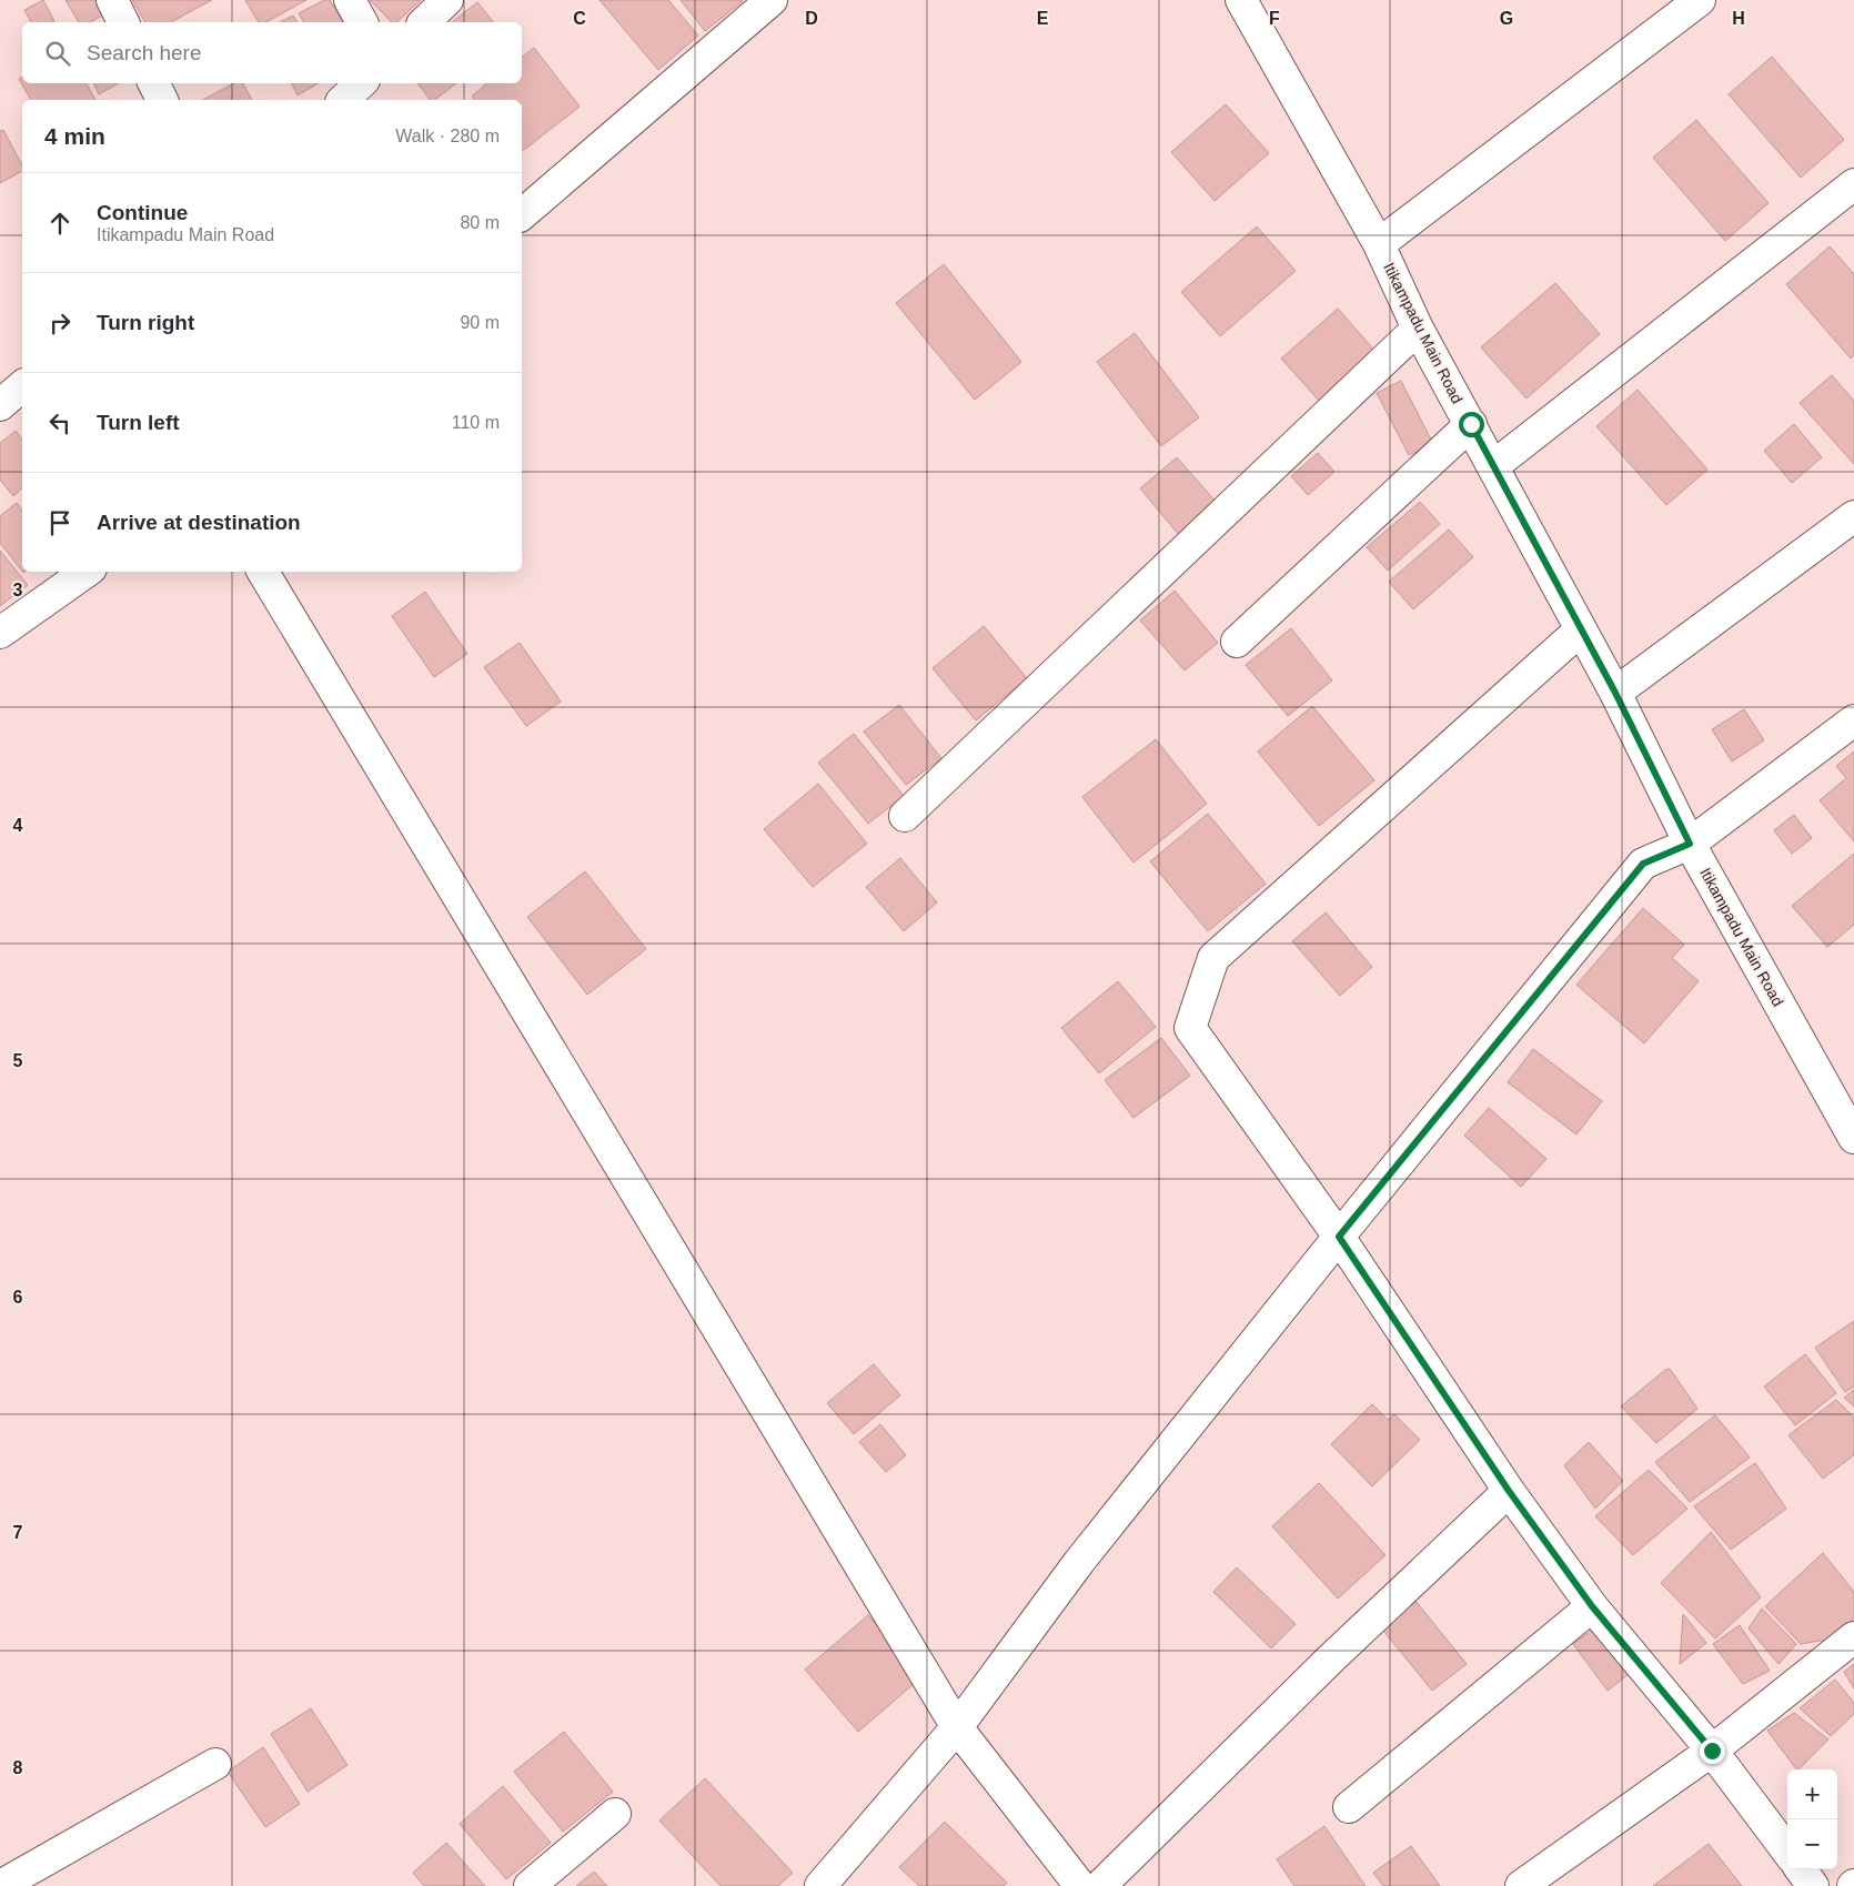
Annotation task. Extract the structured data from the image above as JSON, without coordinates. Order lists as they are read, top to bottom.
{
  "streets": {
    "street": ["Itikampadu Main Road"]
  },
  "page": {
    "search": "Search here",
    "heading": ["4 min", "Walk · 280 m"],
    "list": [
      ["Continue", "Itikampadu Main Road", "80 m"],
      ["Turn right", "90 m"],
      ["Turn left", "110 m"],
      "Arrive at destination"
    ],
    "map_buttons": ["+", "−"]
  },
  "grid": {
    "columns": [
      "C",
      "D",
      "E",
      "F",
      "G",
      "H"
    ],
    "rows": [
      "3",
      "4",
      "5",
      "6",
      "7",
      "8"
    ]
  }
}
